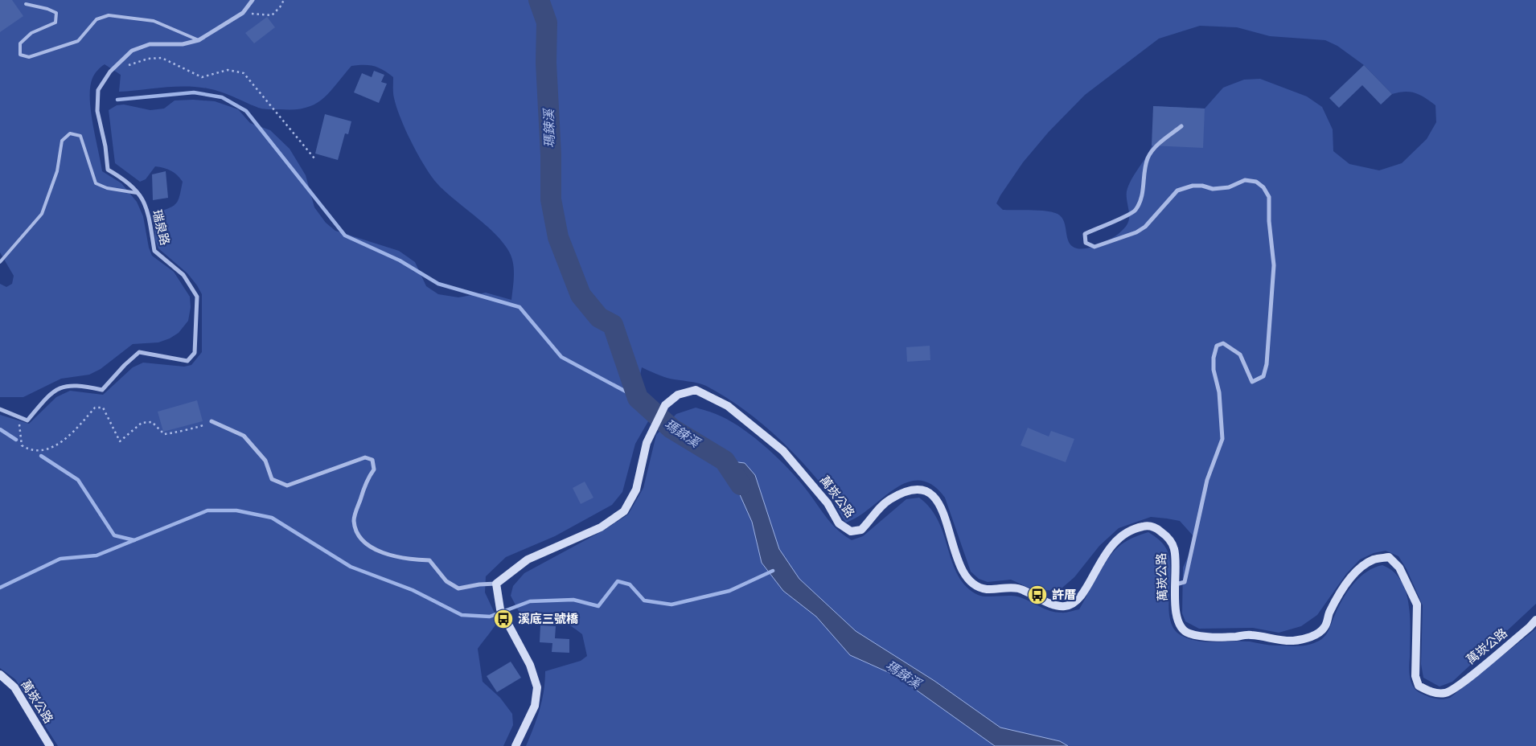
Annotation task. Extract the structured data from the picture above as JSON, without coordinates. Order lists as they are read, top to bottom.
{
  "streets": {
    "street": ["瑞泉路", "萬崁公路"]
  },
  "water": ["瑪鋉溪"],
  "places": {
    "bus stop": ["許厝", "溪底三號橋"]
  }
}
